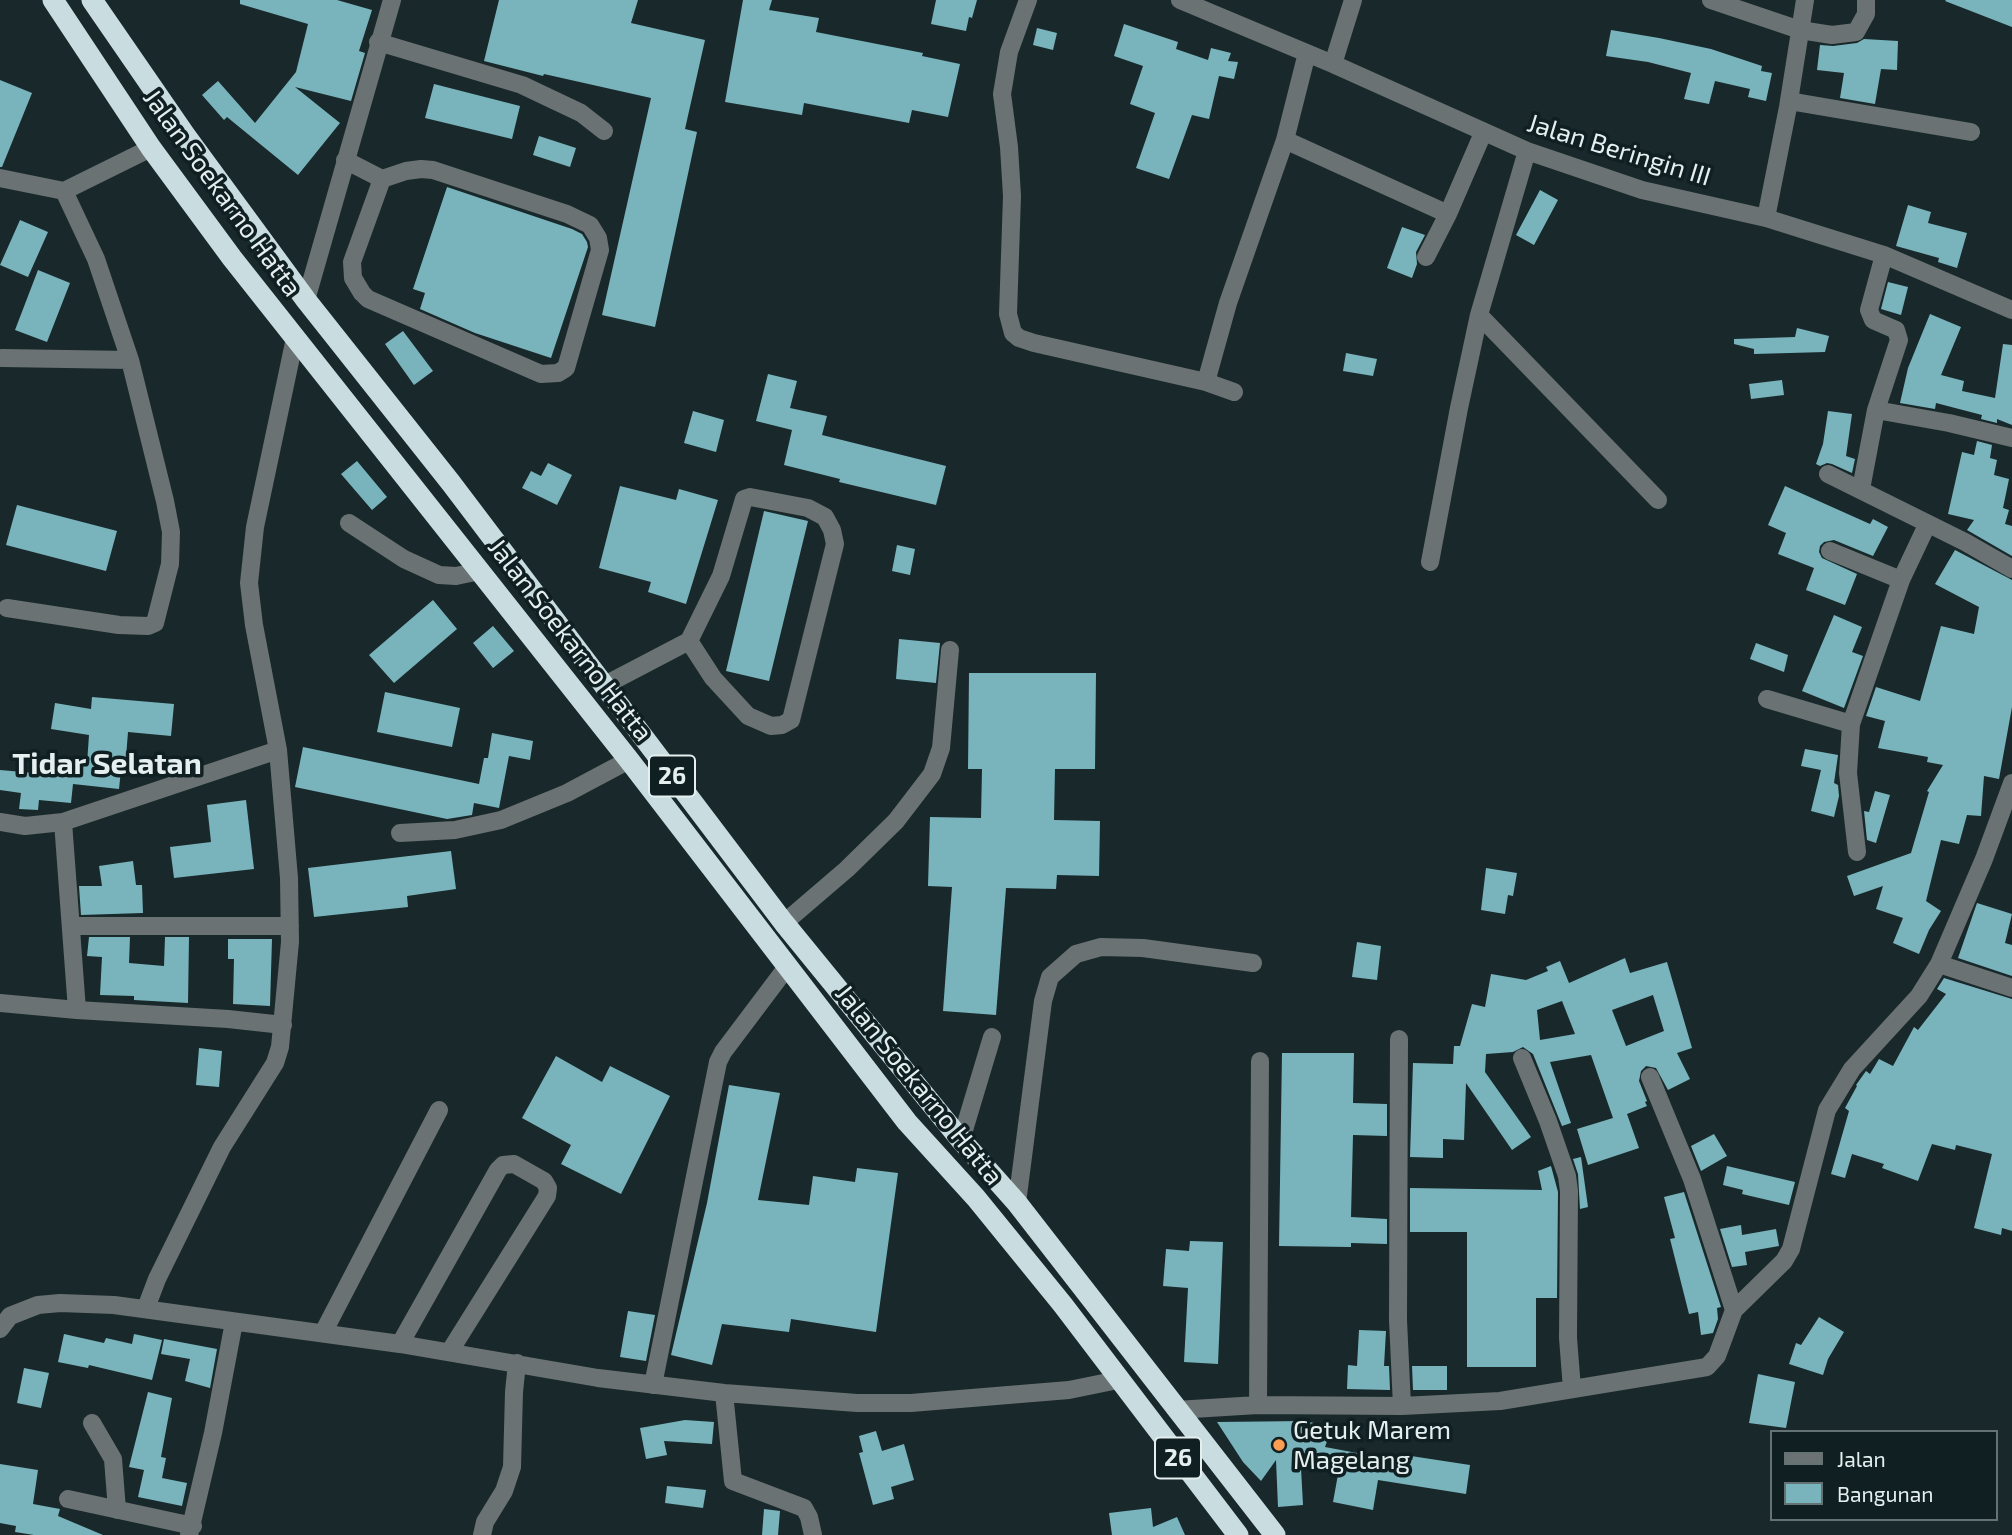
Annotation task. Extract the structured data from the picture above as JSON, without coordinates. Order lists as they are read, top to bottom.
{
  "streets": {
    "highway": ["Jalan Soekarno Hatta", "26"],
    "street": ["Jalan Beringin III"]
  },
  "districts": ["Tidar Selatan"],
  "places": ["Getuk Marem Magelang"],
  "legend": ["Jalan", "Bangunan"]
}
